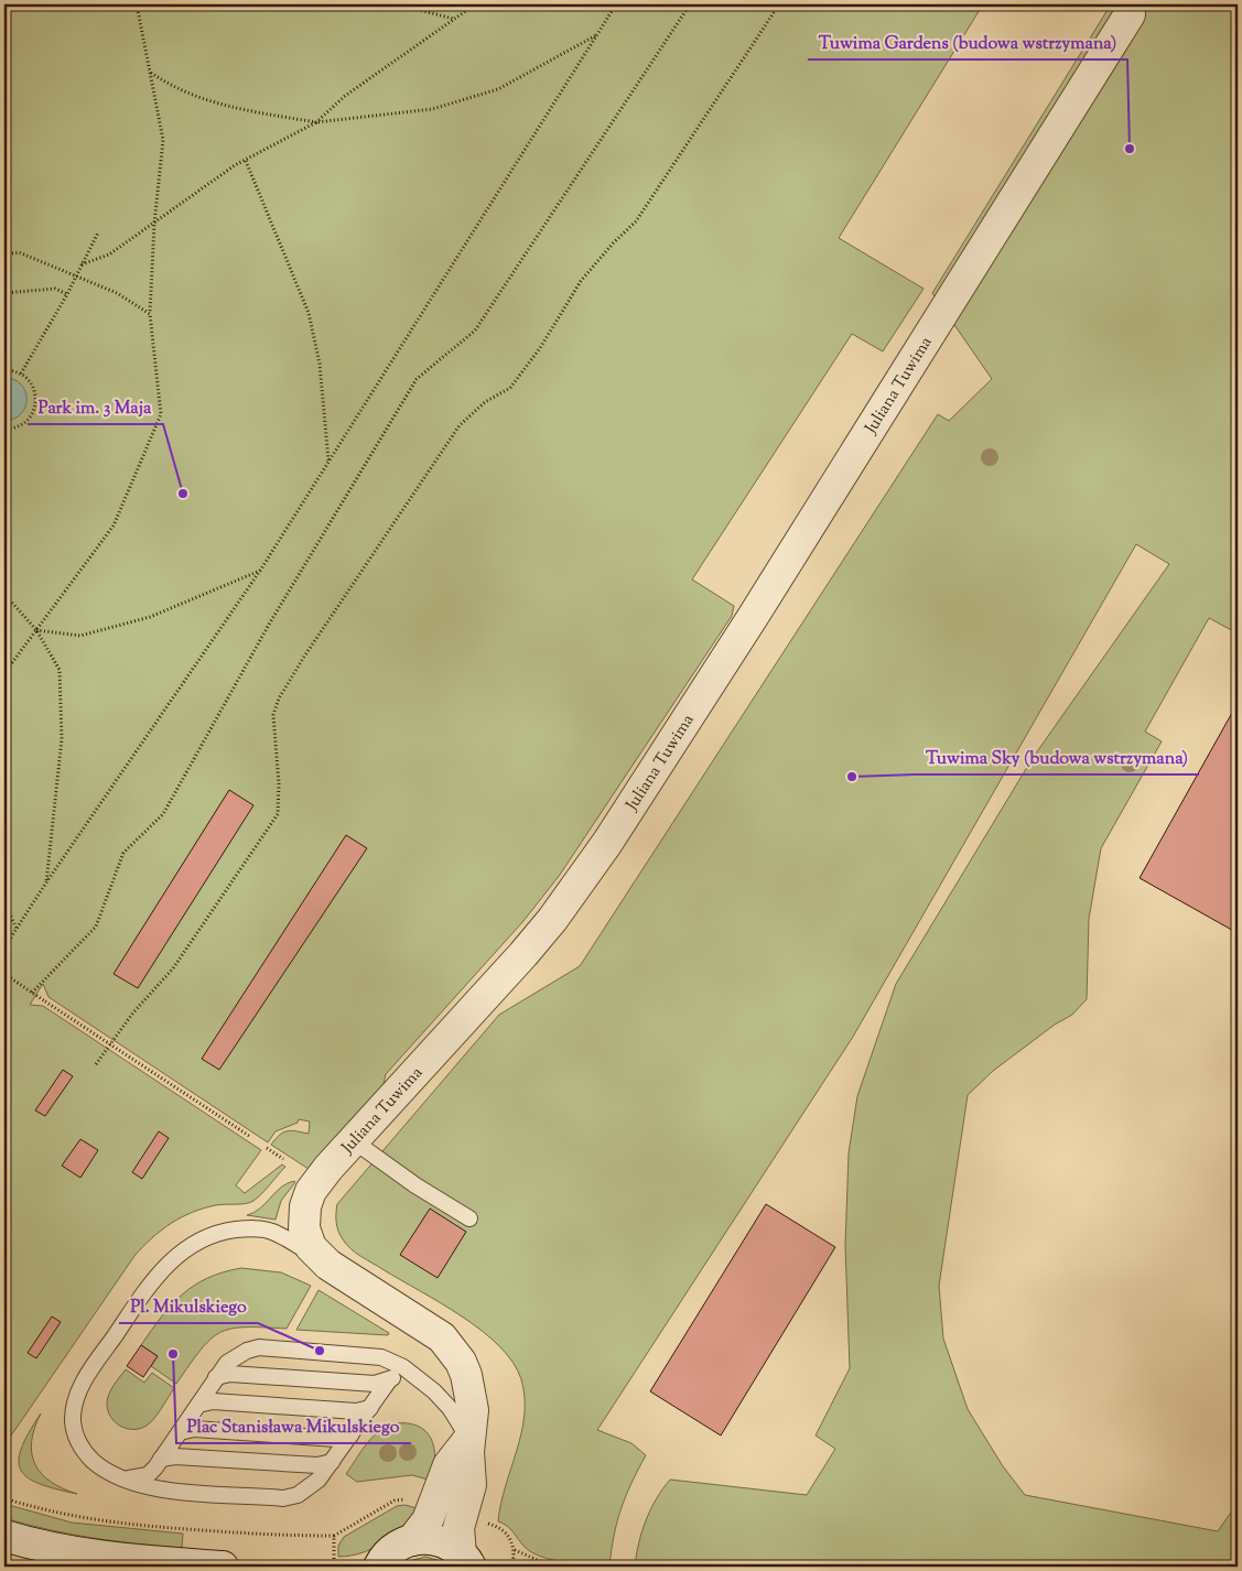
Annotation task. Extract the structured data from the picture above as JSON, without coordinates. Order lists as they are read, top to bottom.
{
  "streets": {
    "street": ["Juliana Tuwima"]
  },
  "places": [
    "Tuwima Gardens (budowa wstrzymana)",
    "Park im. 3 Maja",
    "Tuwima Sky (budowa wstrzymana)",
    "Pl. Mikulskiego",
    "Plac Stanisława Mikulskiego"
  ]
}
